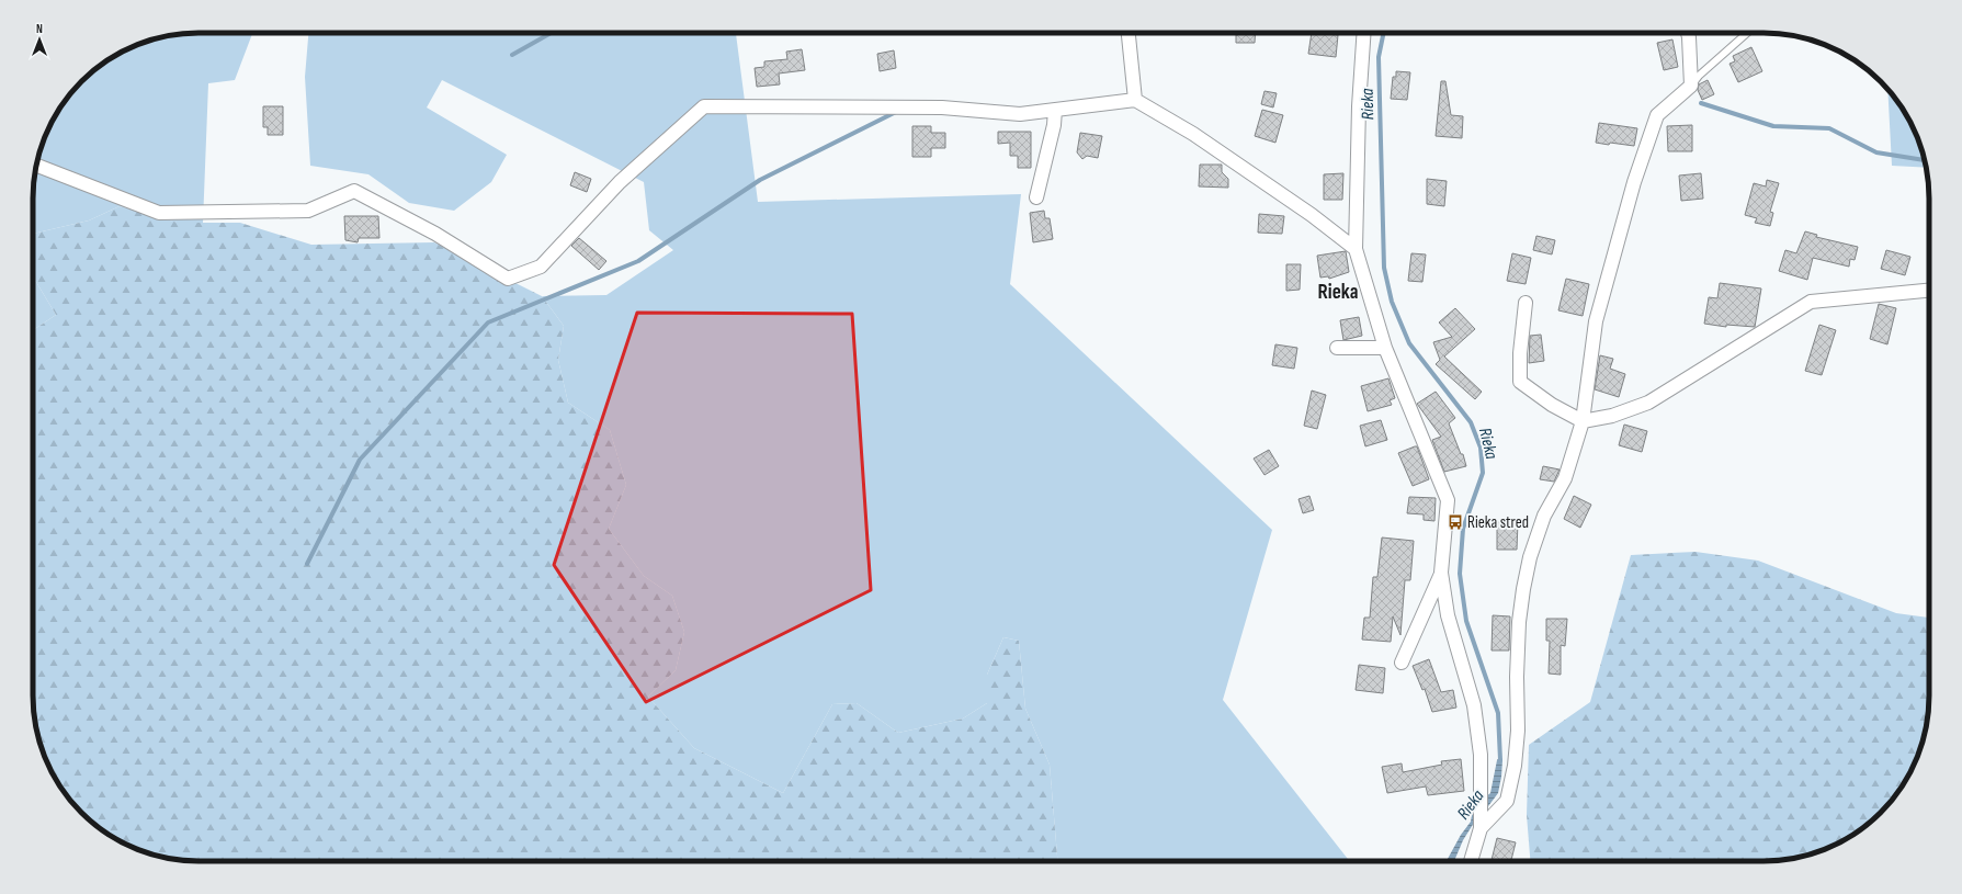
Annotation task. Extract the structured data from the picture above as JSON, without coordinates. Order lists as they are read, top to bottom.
{
  "districts": ["Rieka"],
  "water": ["Rieka"],
  "places": {
    "bus stop": ["Rieka stred"]
  },
  "north": "top"
}
